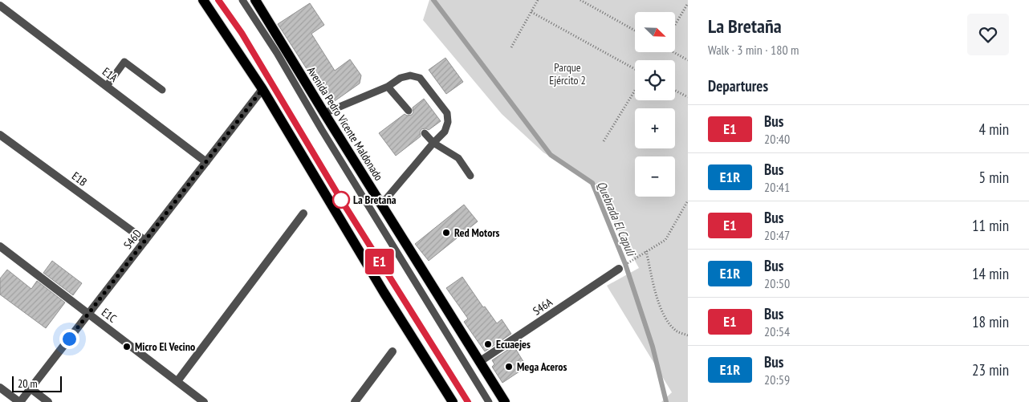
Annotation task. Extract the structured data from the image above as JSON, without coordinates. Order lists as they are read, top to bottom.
{
  "streets": {
    "main road": ["Avenida Pedro Vicente Maldonado"],
    "street": [
      "E1A",
      "E1B",
      "S46D",
      "S46A",
      "E1C"
    ]
  },
  "crossings": [
    ["E1A", "S46D"],
    ["Avenida Pedro Vicente Maldonado", "S46A"],
    ["E1B", "S46D"],
    ["S46D", "E1C"]
  ],
  "water": ["Quebrada El Capuli"],
  "parks": ["Parque Ejército 2"],
  "places": [
    "La Bretaña",
    "Red Motors",
    "Ecuaejes",
    "Micro El Vecino",
    "Mega Aceros"
  ],
  "lines": ["bus line E1"],
  "scale_bar": "20 m",
  "north": "bottom right",
  "page": {
    "on_map": "E1",
    "heading": [
      ["La Bretaña", "Walk · 3 min · 180 m"],
      "Departures"
    ],
    "map_buttons": ["+", "−"],
    "list": [
      {
        "mark": "E1",
        "name": "Bus",
        "note": "20:40",
        "value": "4 min"
      },
      {
        "mark": "E1R",
        "name": "Bus",
        "note": "20:41",
        "value": "5 min"
      },
      {
        "mark": "E1",
        "name": "Bus",
        "note": "20:47",
        "value": "11 min"
      },
      {
        "mark": "E1R",
        "name": "Bus",
        "note": "20:50",
        "value": "14 min"
      },
      {
        "mark": "E1",
        "name": "Bus",
        "note": "20:54",
        "value": "18 min"
      },
      {
        "mark": "E1R",
        "name": "Bus",
        "note": "20:59",
        "value": "23 min"
      }
    ],
    "scale": "20 m"
  }
}
